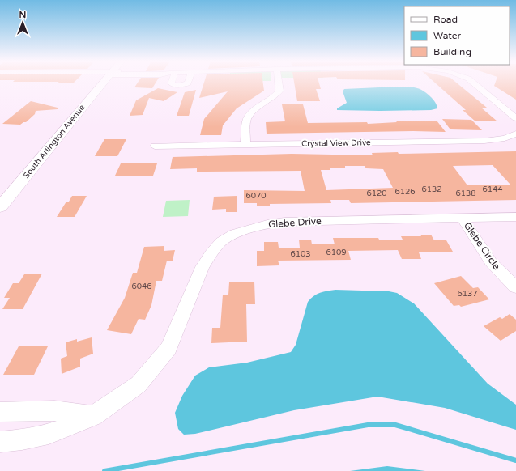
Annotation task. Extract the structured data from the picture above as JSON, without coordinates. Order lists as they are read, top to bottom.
{
  "streets": {
    "main road": ["South Arlington Avenue"],
    "street": ["Crystal View Drive", "Glebe Drive", "Glebe Circle"]
  },
  "crossings": [
    ["Glebe Drive", "Glebe Circle"]
  ],
  "house_numbers": [
    "6132",
    "6144",
    "6126",
    "6120",
    "6138",
    "6070",
    "6109",
    "6103",
    "6046",
    "6137"
  ],
  "legend": ["Road", "Water", "Building"],
  "north": "top"
}
